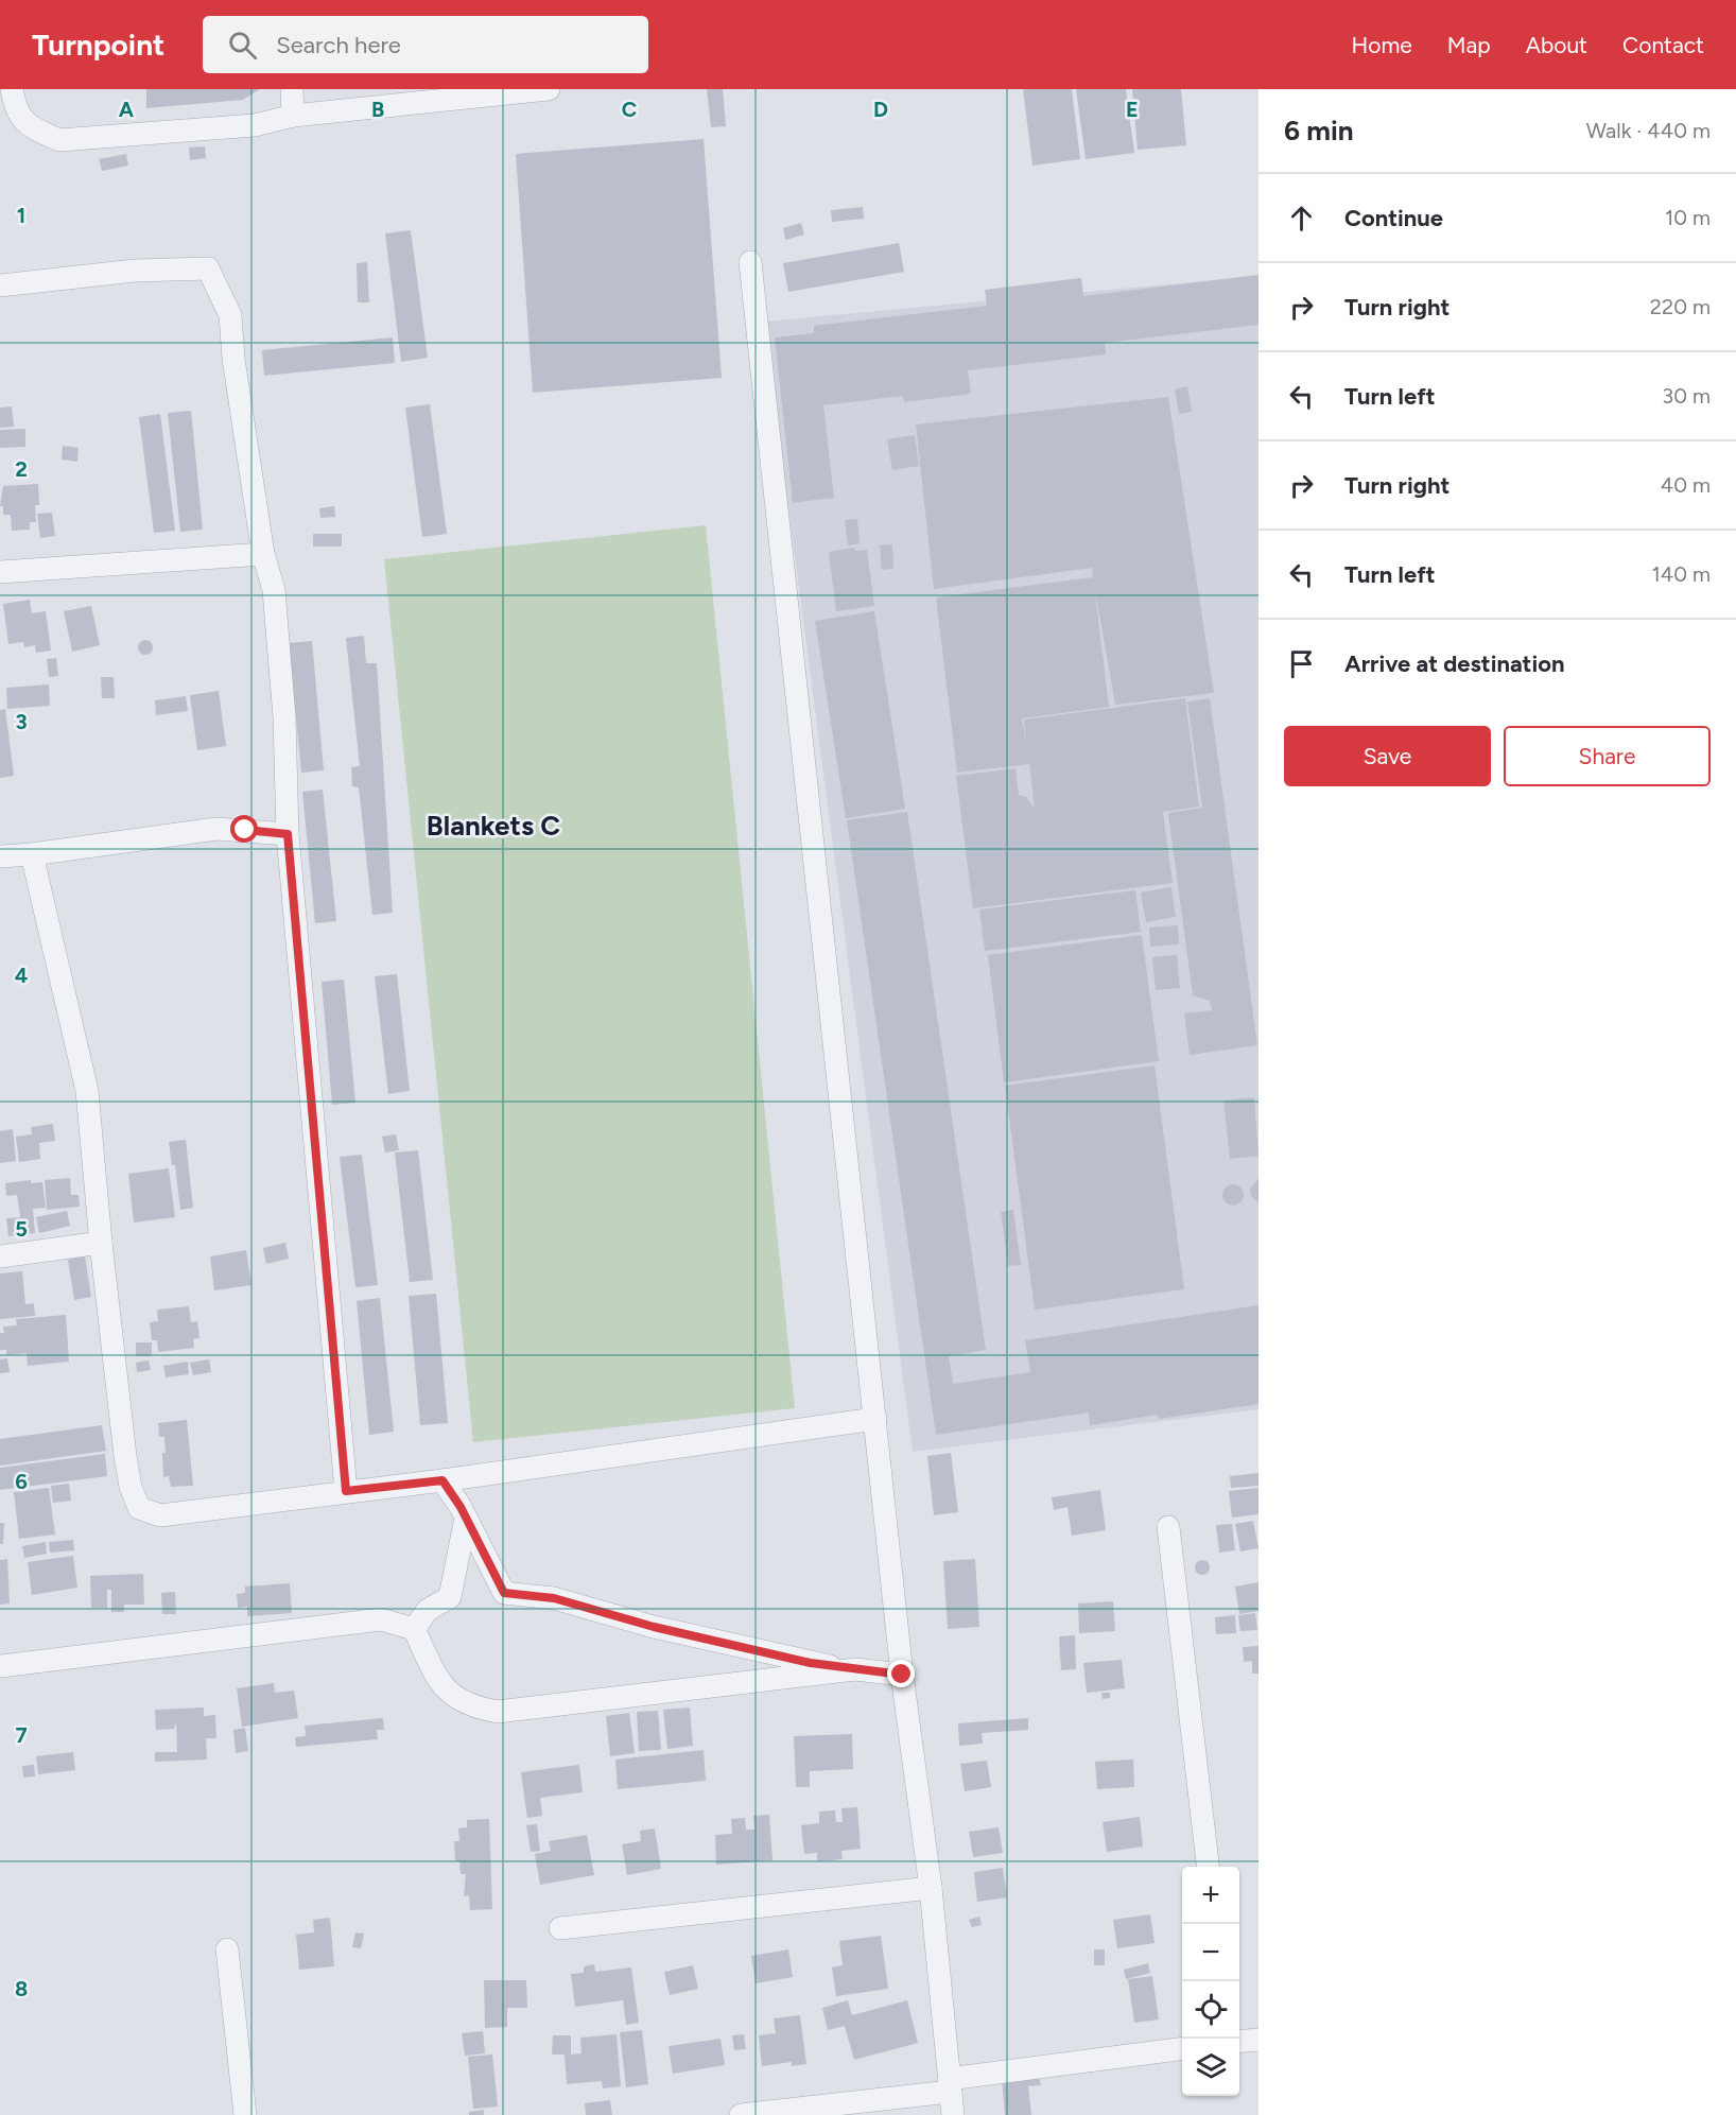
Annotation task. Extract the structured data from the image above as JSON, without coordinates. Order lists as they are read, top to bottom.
{
  "districts": ["Blankets C"],
  "page": {
    "header": "Turnpoint",
    "search": "Search here",
    "nav": [
      "Home",
      "Map",
      "About",
      "Contact"
    ],
    "heading": ["6 min", "Walk · 440 m"],
    "list": [
      ["Continue", "10 m"],
      ["Turn right", "220 m"],
      ["Turn left", "30 m"],
      ["Turn right", "40 m"],
      ["Turn left", "140 m"],
      "Arrive at destination"
    ],
    "buttons": ["Save", "Share"],
    "map_buttons": ["+", "−"]
  },
  "grid": {
    "columns": [
      "A",
      "B",
      "C",
      "D",
      "E"
    ],
    "rows": [
      "1",
      "2",
      "3",
      "4",
      "5",
      "6",
      "7",
      "8"
    ]
  }
}
